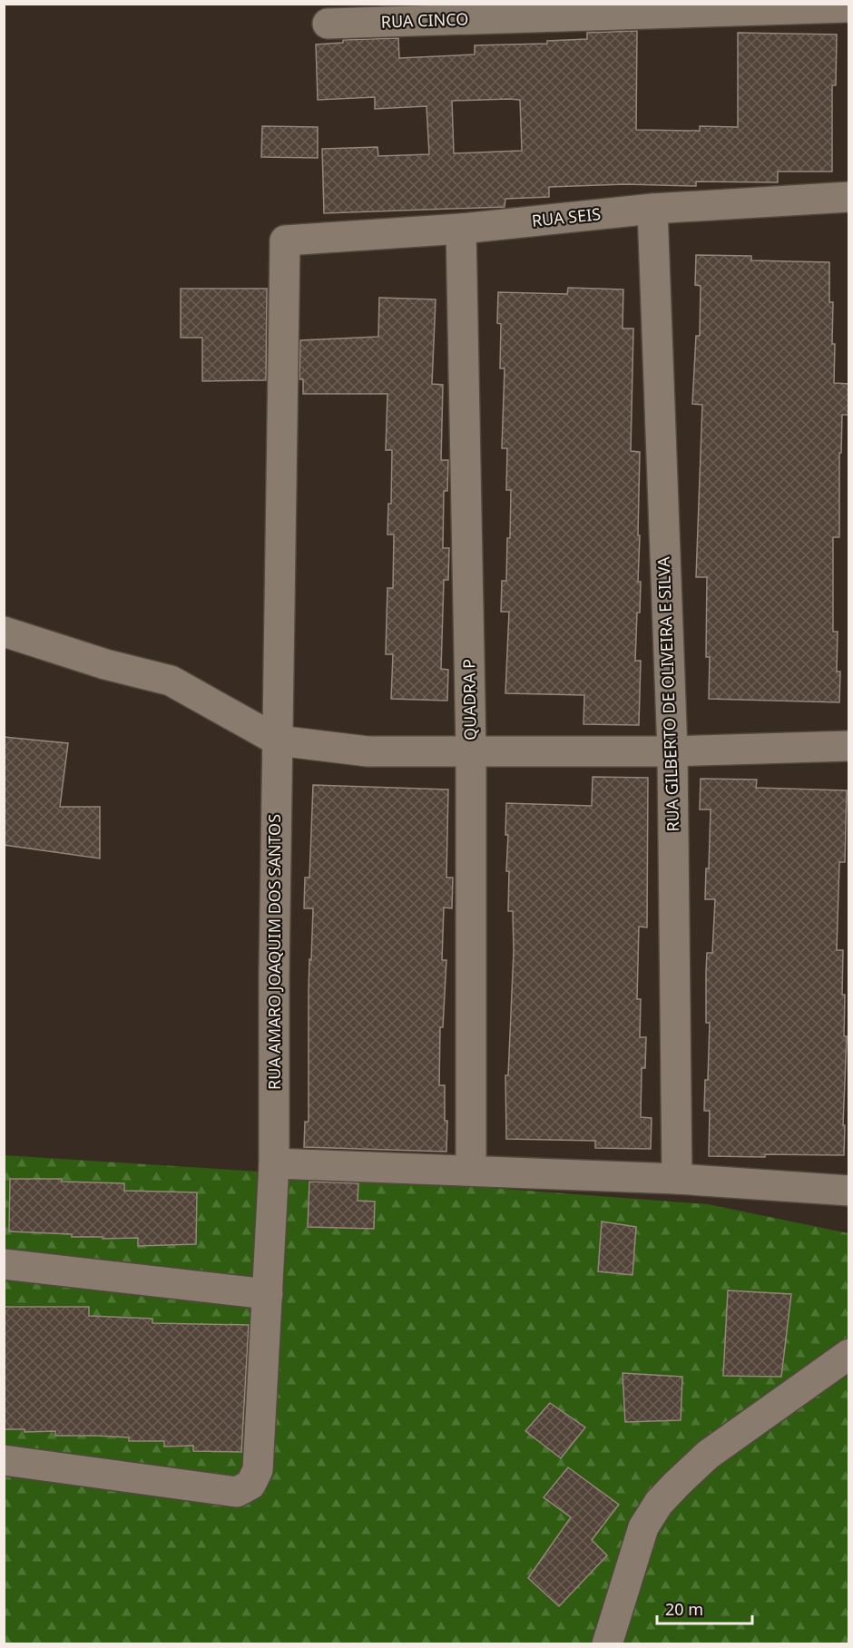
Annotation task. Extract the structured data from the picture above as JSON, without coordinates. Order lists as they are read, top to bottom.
{
  "streets": {
    "street": [
      "RUA CINCO",
      "RUA SEIS",
      "RUA GILBERTO DE OLIVEIRA E SILVA",
      "QUADRA P",
      "RUA AMARO JOAQUIM DOS SANTOS"
    ]
  },
  "crossings": [
    ["RUA SEIS", "RUA GILBERTO DE OLIVEIRA E SILVA"],
    ["RUA SEIS", "QUADRA P"],
    ["RUA SEIS", "RUA AMARO JOAQUIM DOS SANTOS"]
  ],
  "scale_bar": "20 m"
}
